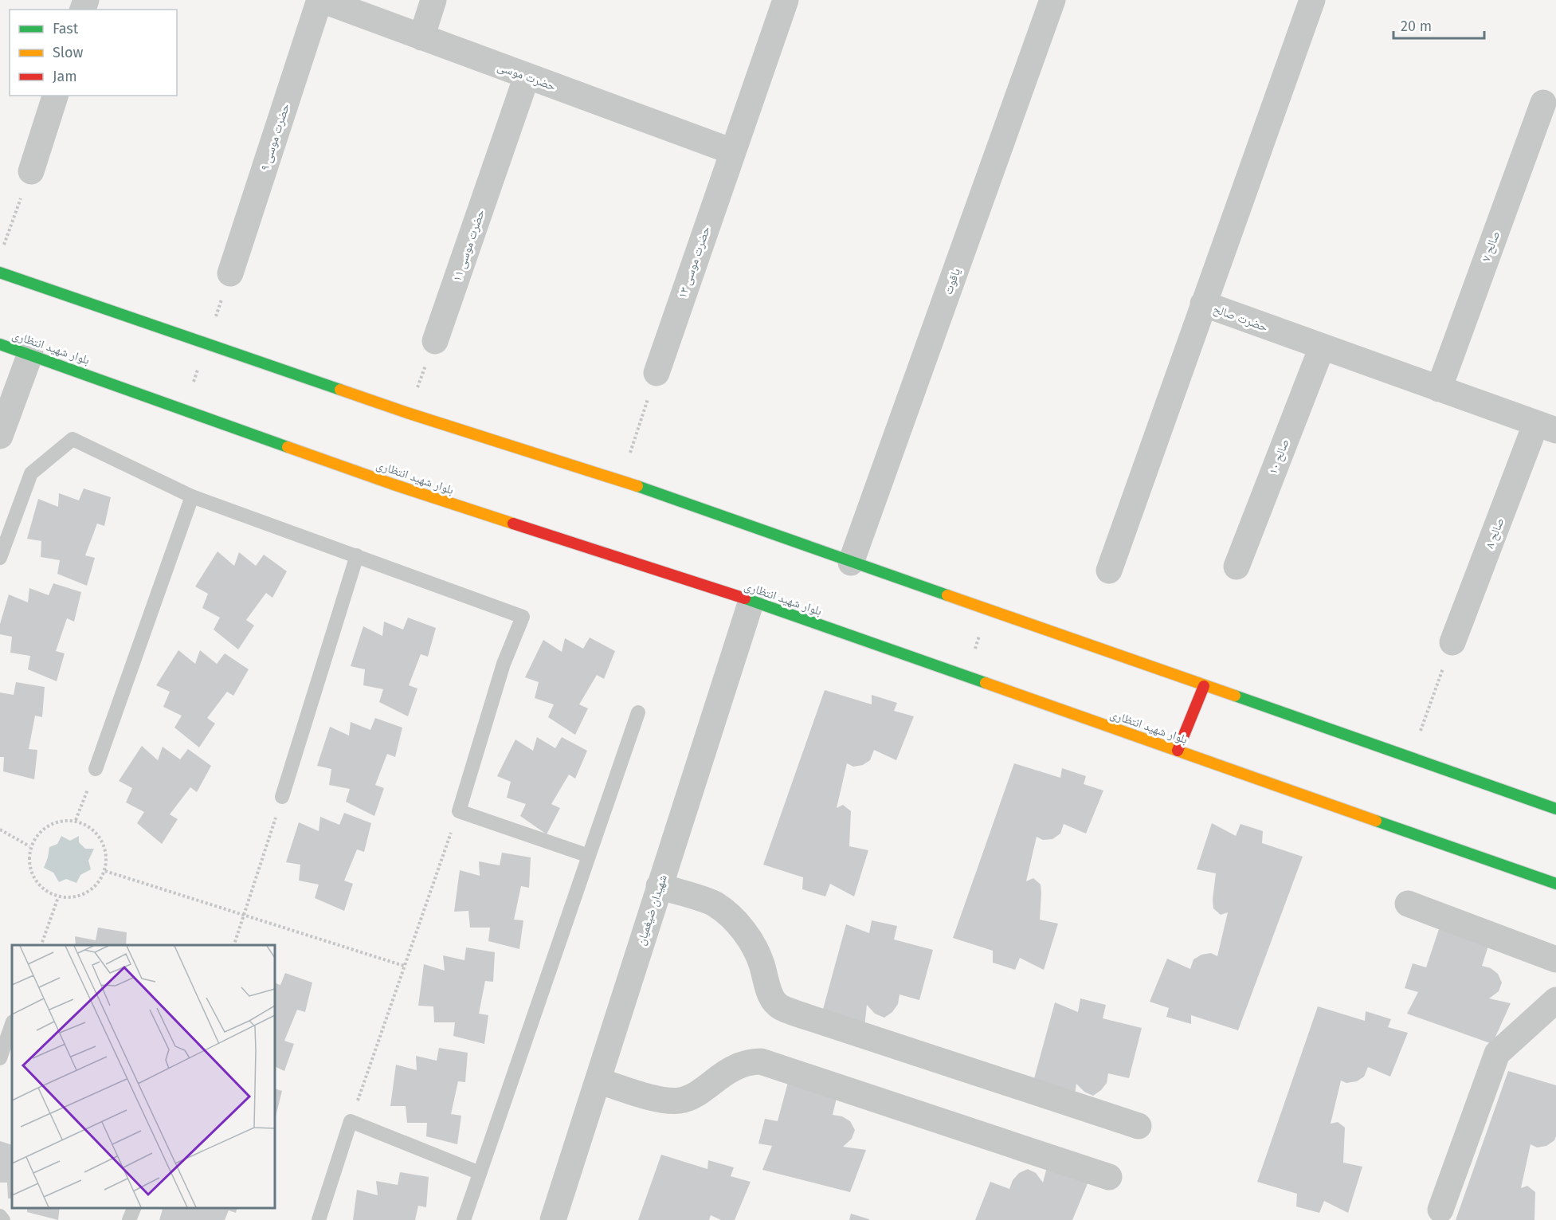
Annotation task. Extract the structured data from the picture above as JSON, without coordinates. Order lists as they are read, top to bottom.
{
  "streets": {
    "main road": ["بلوار شهید انتظاری"],
    "street": [
      "حضرت موسی",
      "حضرت موسی ۹",
      "حضرت موسی ۱۱",
      "صالح ۷",
      "حضرت موسی ۱۳",
      "یاقوت",
      "حضرت صالح",
      "صالح ۱۰",
      "صالح ۸",
      "شهیدان ضیغمیان"
    ]
  },
  "crossings": [
    ["حضرت موسی", "حضرت موسی ۹"],
    ["حضرت موسی", "حضرت موسی ۱۱"],
    ["حضرت موسی", "حضرت موسی ۱۳"],
    ["صالح ۷", "حضرت صالح"],
    ["حضرت صالح", "صالح ۱۰"],
    ["حضرت صالح", "صالح ۸"],
    ["بلوار شهید انتظاری", "شهیدان ضیغمیان"]
  ],
  "legend": ["Fast", "Slow", "Jam"],
  "scale_bar": "20 m"
}
